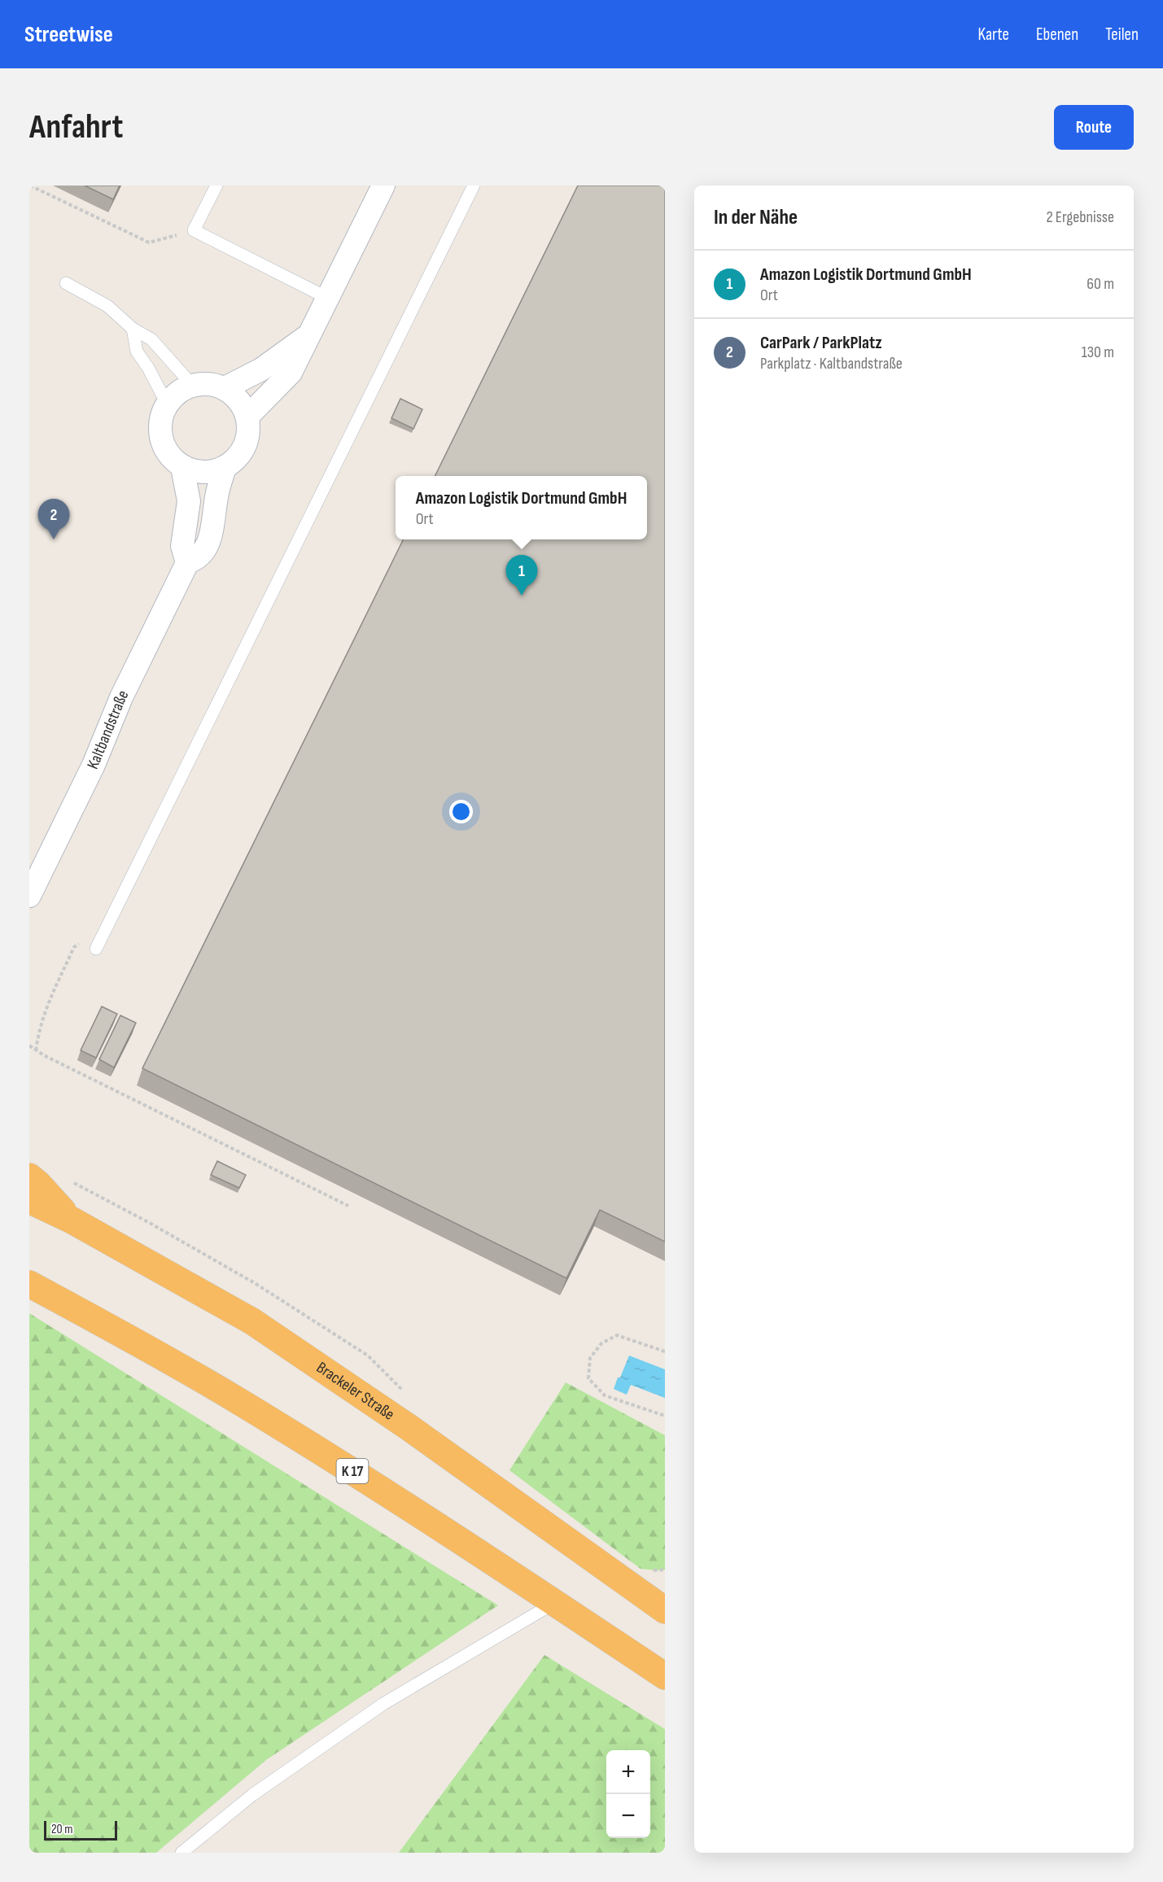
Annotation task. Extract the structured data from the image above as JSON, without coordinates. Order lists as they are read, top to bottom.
{
  "streets": {
    "highway": ["Brackeler Straße", "K 17"],
    "street": ["Kaltbandstraße"]
  },
  "scale_bar": "20 m",
  "page": {
    "header": "Streetwise",
    "nav": ["Karte", "Ebenen", "Teilen"],
    "buttons": "Route",
    "title": "Anfahrt",
    "heading": ["In der Nähe", "2 Ergebnisse"],
    "list": [
      {
        "mark": "1",
        "name": "Amazon Logistik Dortmund GmbH",
        "note": "Ort",
        "value": "60 m"
      },
      {
        "mark": "2",
        "name": "CarPark / ParkPlatz",
        "note": "Parkplatz · Kaltbandstraße",
        "value": "130 m"
      }
    ],
    "popup": ["Amazon Logistik Dortmund GmbH", "Ort"],
    "pins": ["2", "1"],
    "map_buttons": ["+", "−"],
    "scale": "20 m"
  }
}
